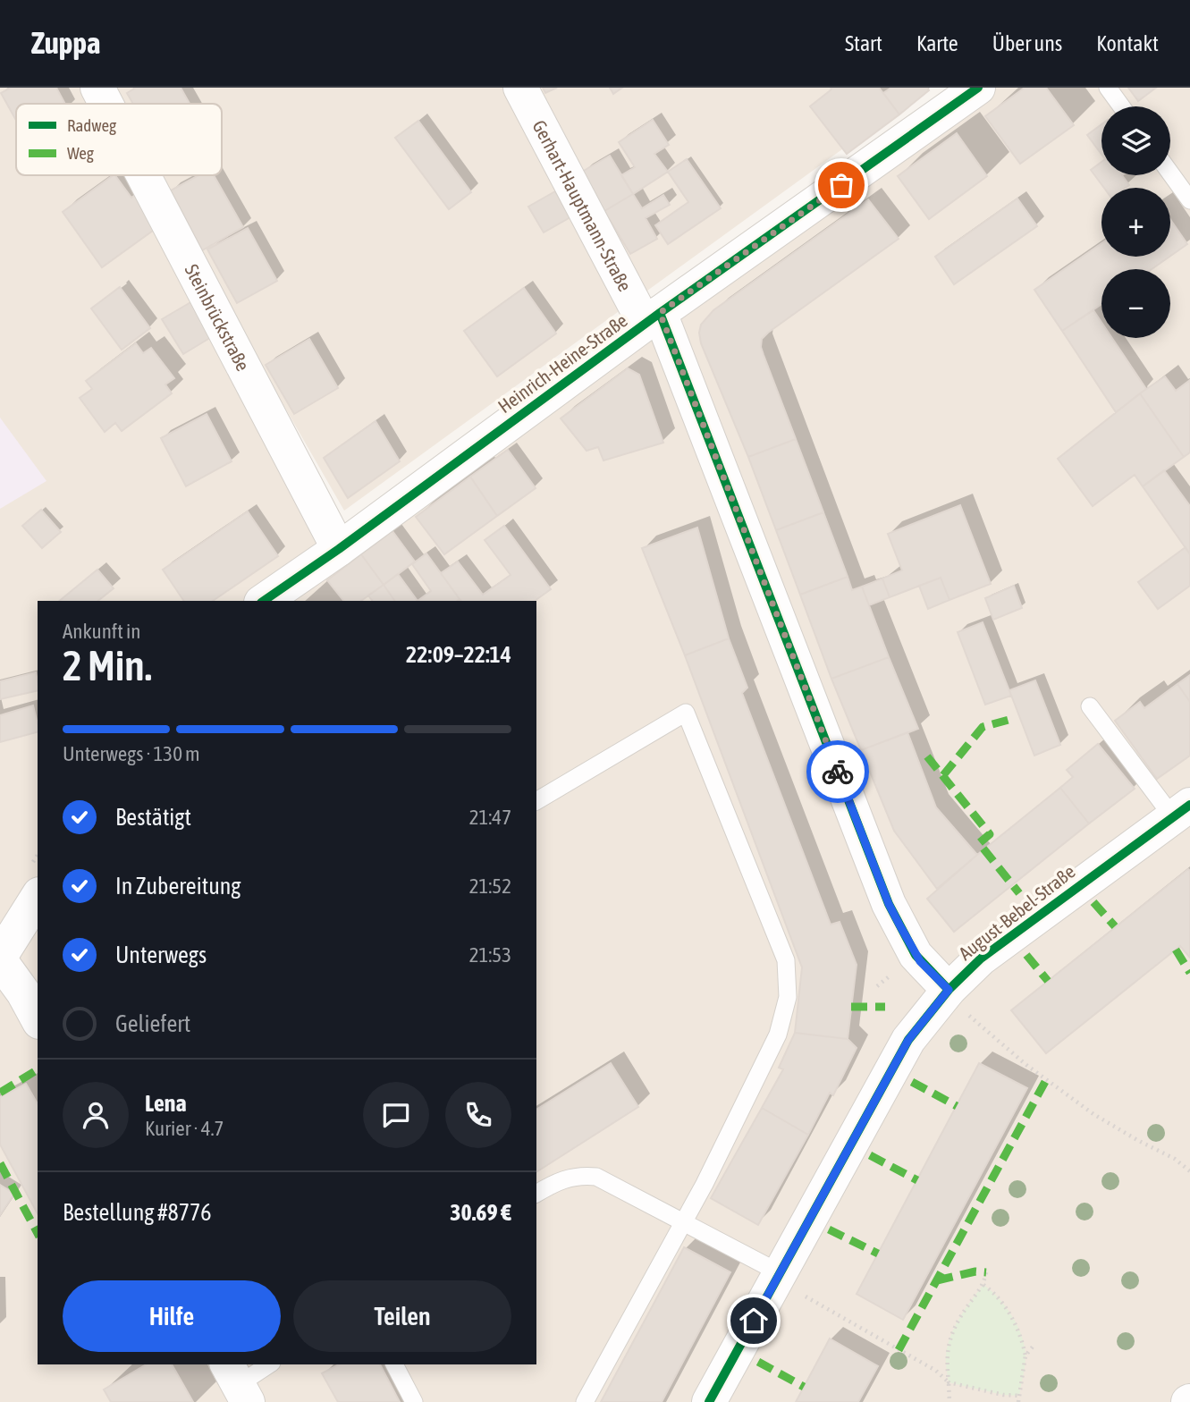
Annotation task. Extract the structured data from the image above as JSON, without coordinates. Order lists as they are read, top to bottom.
{
  "streets": {
    "street": [
      "Gerhart-Hauptmann-Straße",
      "Steinbrückstraße",
      "Heinrich-Heine-Straße",
      "August-Bebel-Straße"
    ]
  },
  "crossings": [
    ["Gerhart-Hauptmann-Straße", "Heinrich-Heine-Straße"],
    ["Gerhart-Hauptmann-Straße", "August-Bebel-Straße"],
    ["Steinbrückstraße", "Heinrich-Heine-Straße"]
  ],
  "legend": ["Radweg", "Weg"],
  "page": {
    "header": "Zuppa",
    "nav": [
      "Start",
      "Karte",
      "Über uns",
      "Kontakt"
    ],
    "map_buttons": ["+", "−"],
    "heading": ["2 Min.", "Ankunft in", "22:09–22:14"],
    "panel": [
      "Lena",
      "Kurier · 4.7",
      "Bestellung #8776",
      "30.69 €"
    ],
    "bar": "Unterwegs · 130 m",
    "list": [
      ["Bestätigt", "21:47"],
      ["In Zubereitung", "21:52"],
      ["Unterwegs", "21:53"],
      "Geliefert"
    ],
    "buttons": ["Hilfe", "Teilen"]
  }
}
